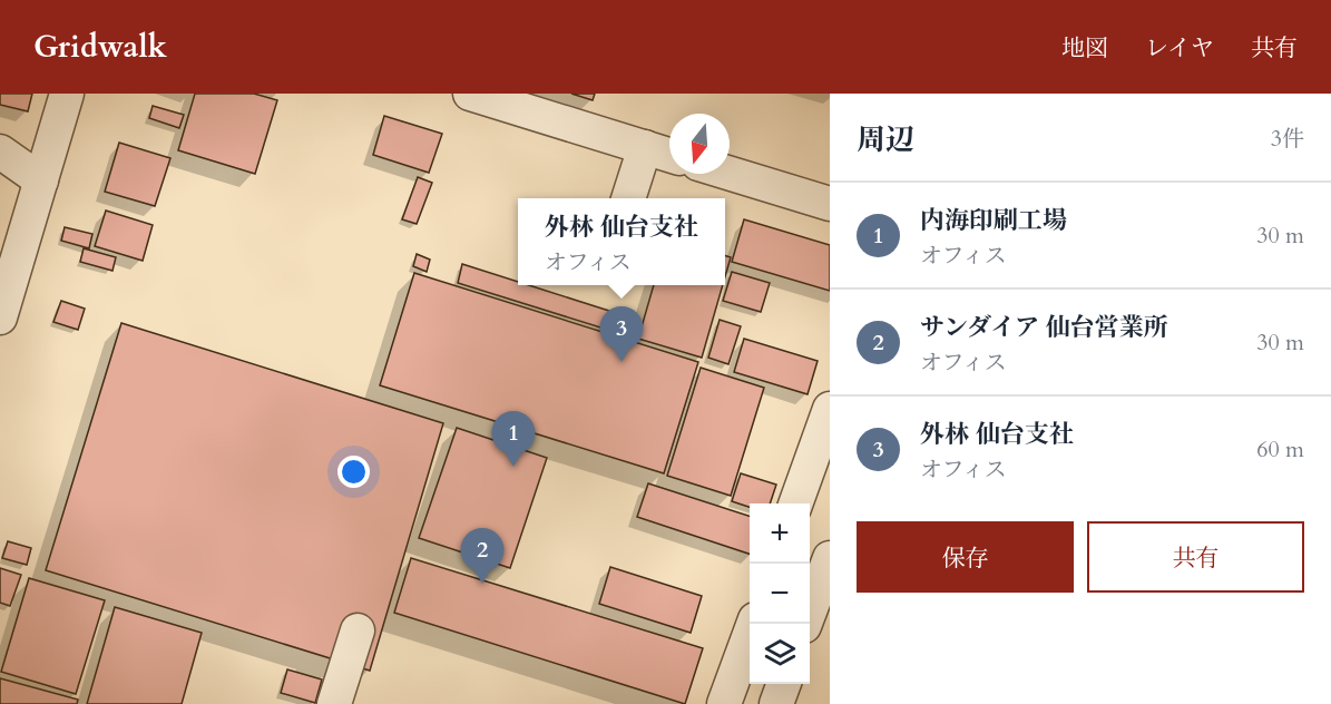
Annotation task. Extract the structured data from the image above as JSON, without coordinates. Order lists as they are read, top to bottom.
{
  "north": "bottom",
  "page": {
    "header": "Gridwalk",
    "nav": ["地図", "レイヤ", "共有"],
    "heading": ["周辺", "3件"],
    "list": [
      {
        "mark": "1",
        "name": "内海印刷工場",
        "note": "オフィス",
        "value": "30 m"
      },
      {
        "mark": "2",
        "name": "サンダイア 仙台営業所",
        "note": "オフィス",
        "value": "30 m"
      },
      {
        "mark": "3",
        "name": "外林 仙台支社",
        "note": "オフィス",
        "value": "60 m"
      }
    ],
    "popup": ["外林 仙台支社", "オフィス"],
    "pins": ["3", "1", "2"],
    "buttons": ["保存", "共有"],
    "map_buttons": ["+", "−"]
  }
}
